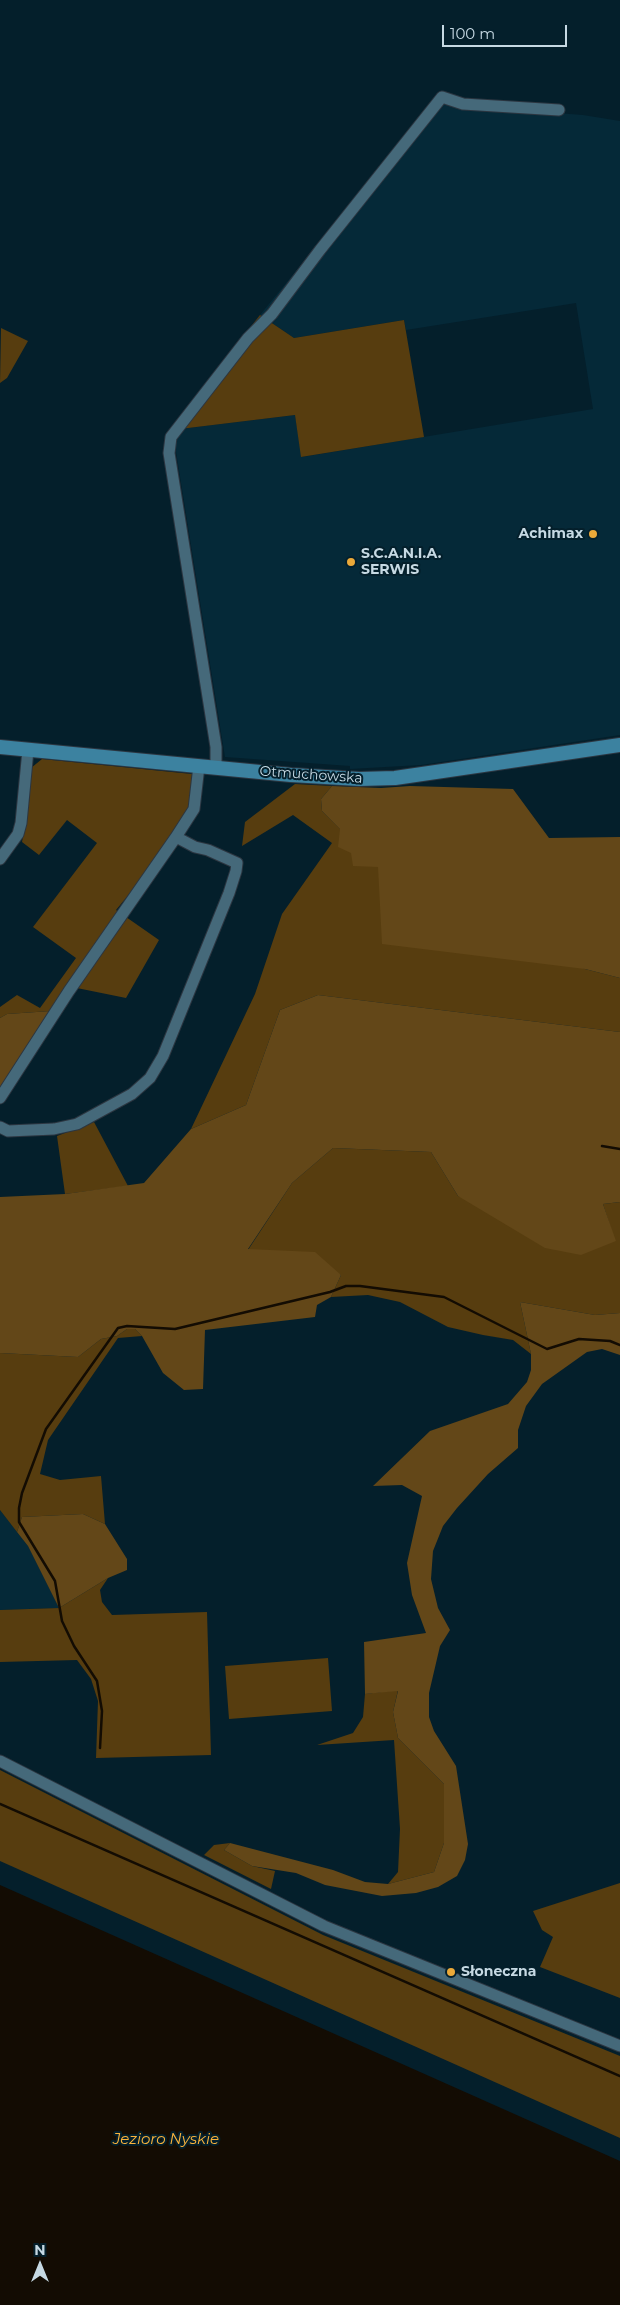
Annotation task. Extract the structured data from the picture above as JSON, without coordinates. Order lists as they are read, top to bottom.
{
  "streets": {
    "main road": ["Otmuchowska"]
  },
  "water": ["Jezioro Nyskie"],
  "places": ["Achimax", "S.C.A.N.I.A. SERWIS", "Słoneczna"],
  "scale_bar": "100 m",
  "north": "top"
}
